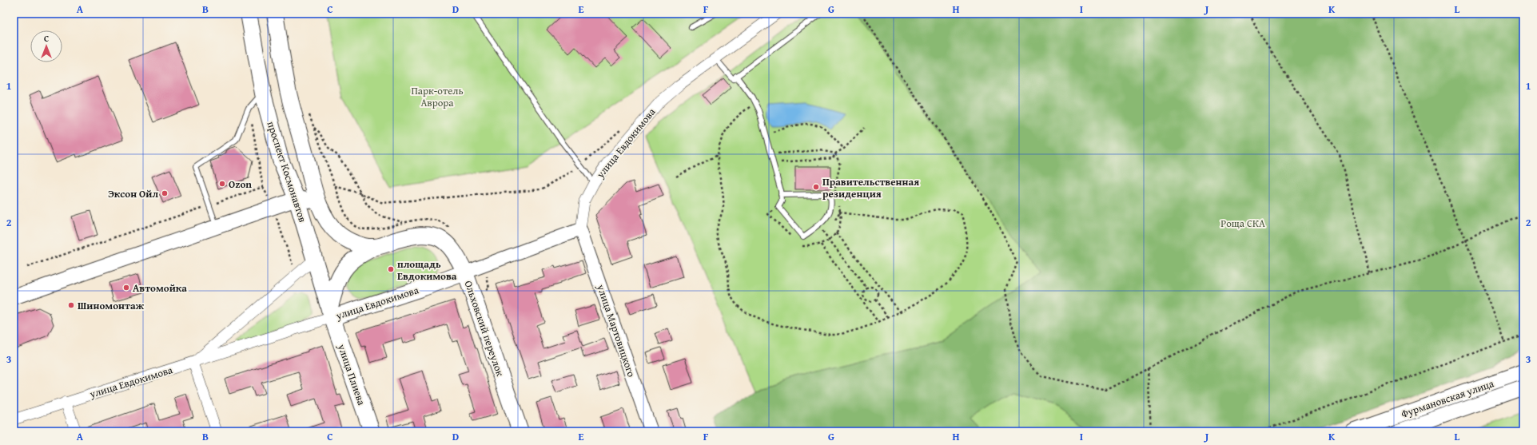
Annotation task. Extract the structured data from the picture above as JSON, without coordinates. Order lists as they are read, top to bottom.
{
  "streets": {
    "main road": [
      "улица Евдокимова",
      "проспект Космонавтов",
      "Ольховский переулок",
      "улица Плиева",
      "Фурмановская улица"
    ],
    "street": ["улица Мартовицкого"]
  },
  "crossings": [
    ["улица Евдокимова", "проспект Космонавтов"],
    ["улица Евдокимова", "Ольховский переулок"],
    ["улица Евдокимова", "улица Мартовицкого"],
    ["улица Евдокимова", "улица Плиева"],
    ["проспект Космонавтов", "Ольховский переулок"],
    ["проспект Космонавтов", "улица Плиева"]
  ],
  "parks": ["Парк-отель Аврора", "Роща СКА"],
  "places": [
    "Ozon",
    "Правительственная резиденция",
    "Эксон Ойл",
    "площадь Евдокимова",
    "Автомойка",
    "Шиномонтаж"
  ],
  "north": "top",
  "grid": {
    "columns": [
      "A",
      "B",
      "C",
      "D",
      "E",
      "F",
      "G",
      "H",
      "I",
      "J",
      "K",
      "L"
    ],
    "rows": ["1", "2", "3"]
  }
}
